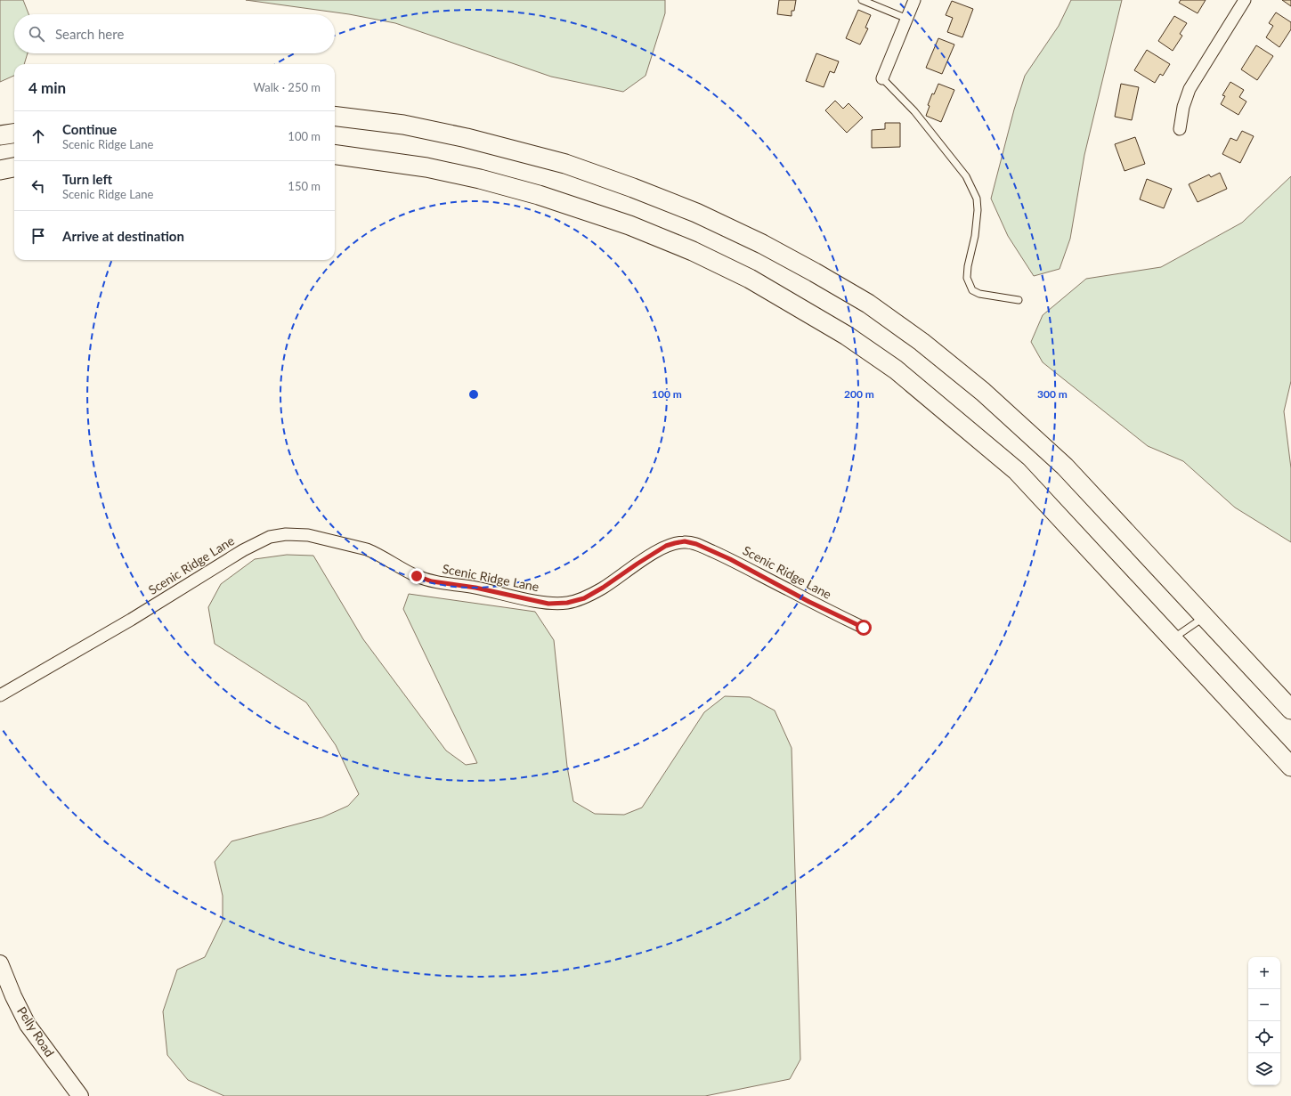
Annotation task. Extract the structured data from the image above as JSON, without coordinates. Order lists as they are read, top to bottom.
{
  "streets": {
    "street": ["Scenic Ridge Lane", "Pelly Road"]
  },
  "page": {
    "search": "Search here",
    "heading": ["4 min", "Walk · 250 m"],
    "list": [
      ["Continue", "Scenic Ridge Lane", "100 m"],
      ["Turn left", "Scenic Ridge Lane", "150 m"],
      "Arrive at destination"
    ],
    "map_buttons": ["+", "−"]
  },
  "rings": ["100 m", "200 m", "300 m"]
}
